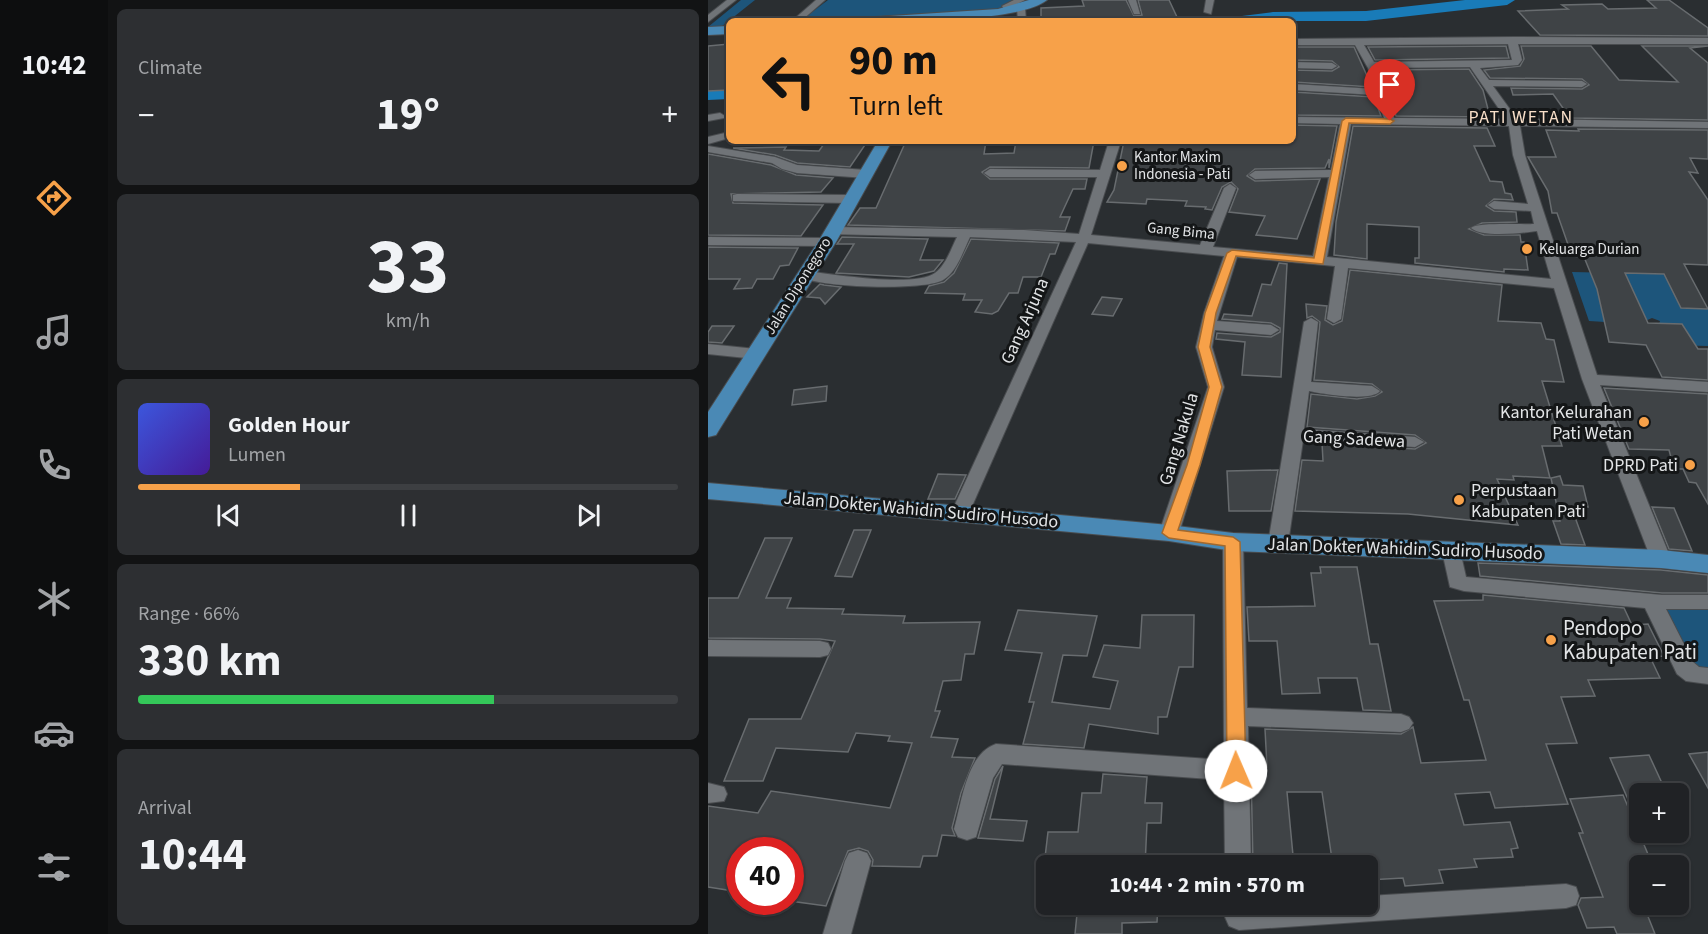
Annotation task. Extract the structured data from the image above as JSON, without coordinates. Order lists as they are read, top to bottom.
{
  "streets": {
    "main road": ["Jalan Diponegoro", "Jalan Dokter Wahidin Sudiro Husodo"],
    "street": [
      "Gang Bima",
      "Gang Arjuna",
      "Gang Nakula",
      "Gang Sadewa"
    ]
  },
  "crossings": [
    ["Gang Bima", "Jalan Diponegoro"],
    ["Gang Bima", "Gang Arjuna"],
    ["Gang Bima", "Gang Nakula"],
    ["Gang Arjuna", "Jalan Dokter Wahidin Sudiro Husodo"],
    ["Gang Nakula", "Jalan Dokter Wahidin Sudiro Husodo"],
    ["Gang Sadewa", "Jalan Dokter Wahidin Sudiro Husodo"]
  ],
  "districts": ["PATI WETAN"],
  "places": [
    "Kantor Maxim Indonesia - Pati",
    "Keluarga Durian",
    "Kantor Kelurahan Pati Wetan",
    "DPRD Pati",
    "Perpustaan Kabupaten Pati",
    "Pendopo Kabupaten Pati"
  ],
  "page": {
    "tabs": "10:42",
    "tile": [
      "Climate",
      ["33", "km/h"],
      ["Range · 66%", "330 km"],
      ["Arrival", "10:44"]
    ],
    "turn": ["90 m", "Turn left"],
    "heat": ["−", "19°", "+"],
    "song": ["Golden Hour", "Lumen"],
    "map_buttons": ["+", "−"],
    "limit": "40",
    "trip": "10:44 · 2 min · 570 m"
  }
}
